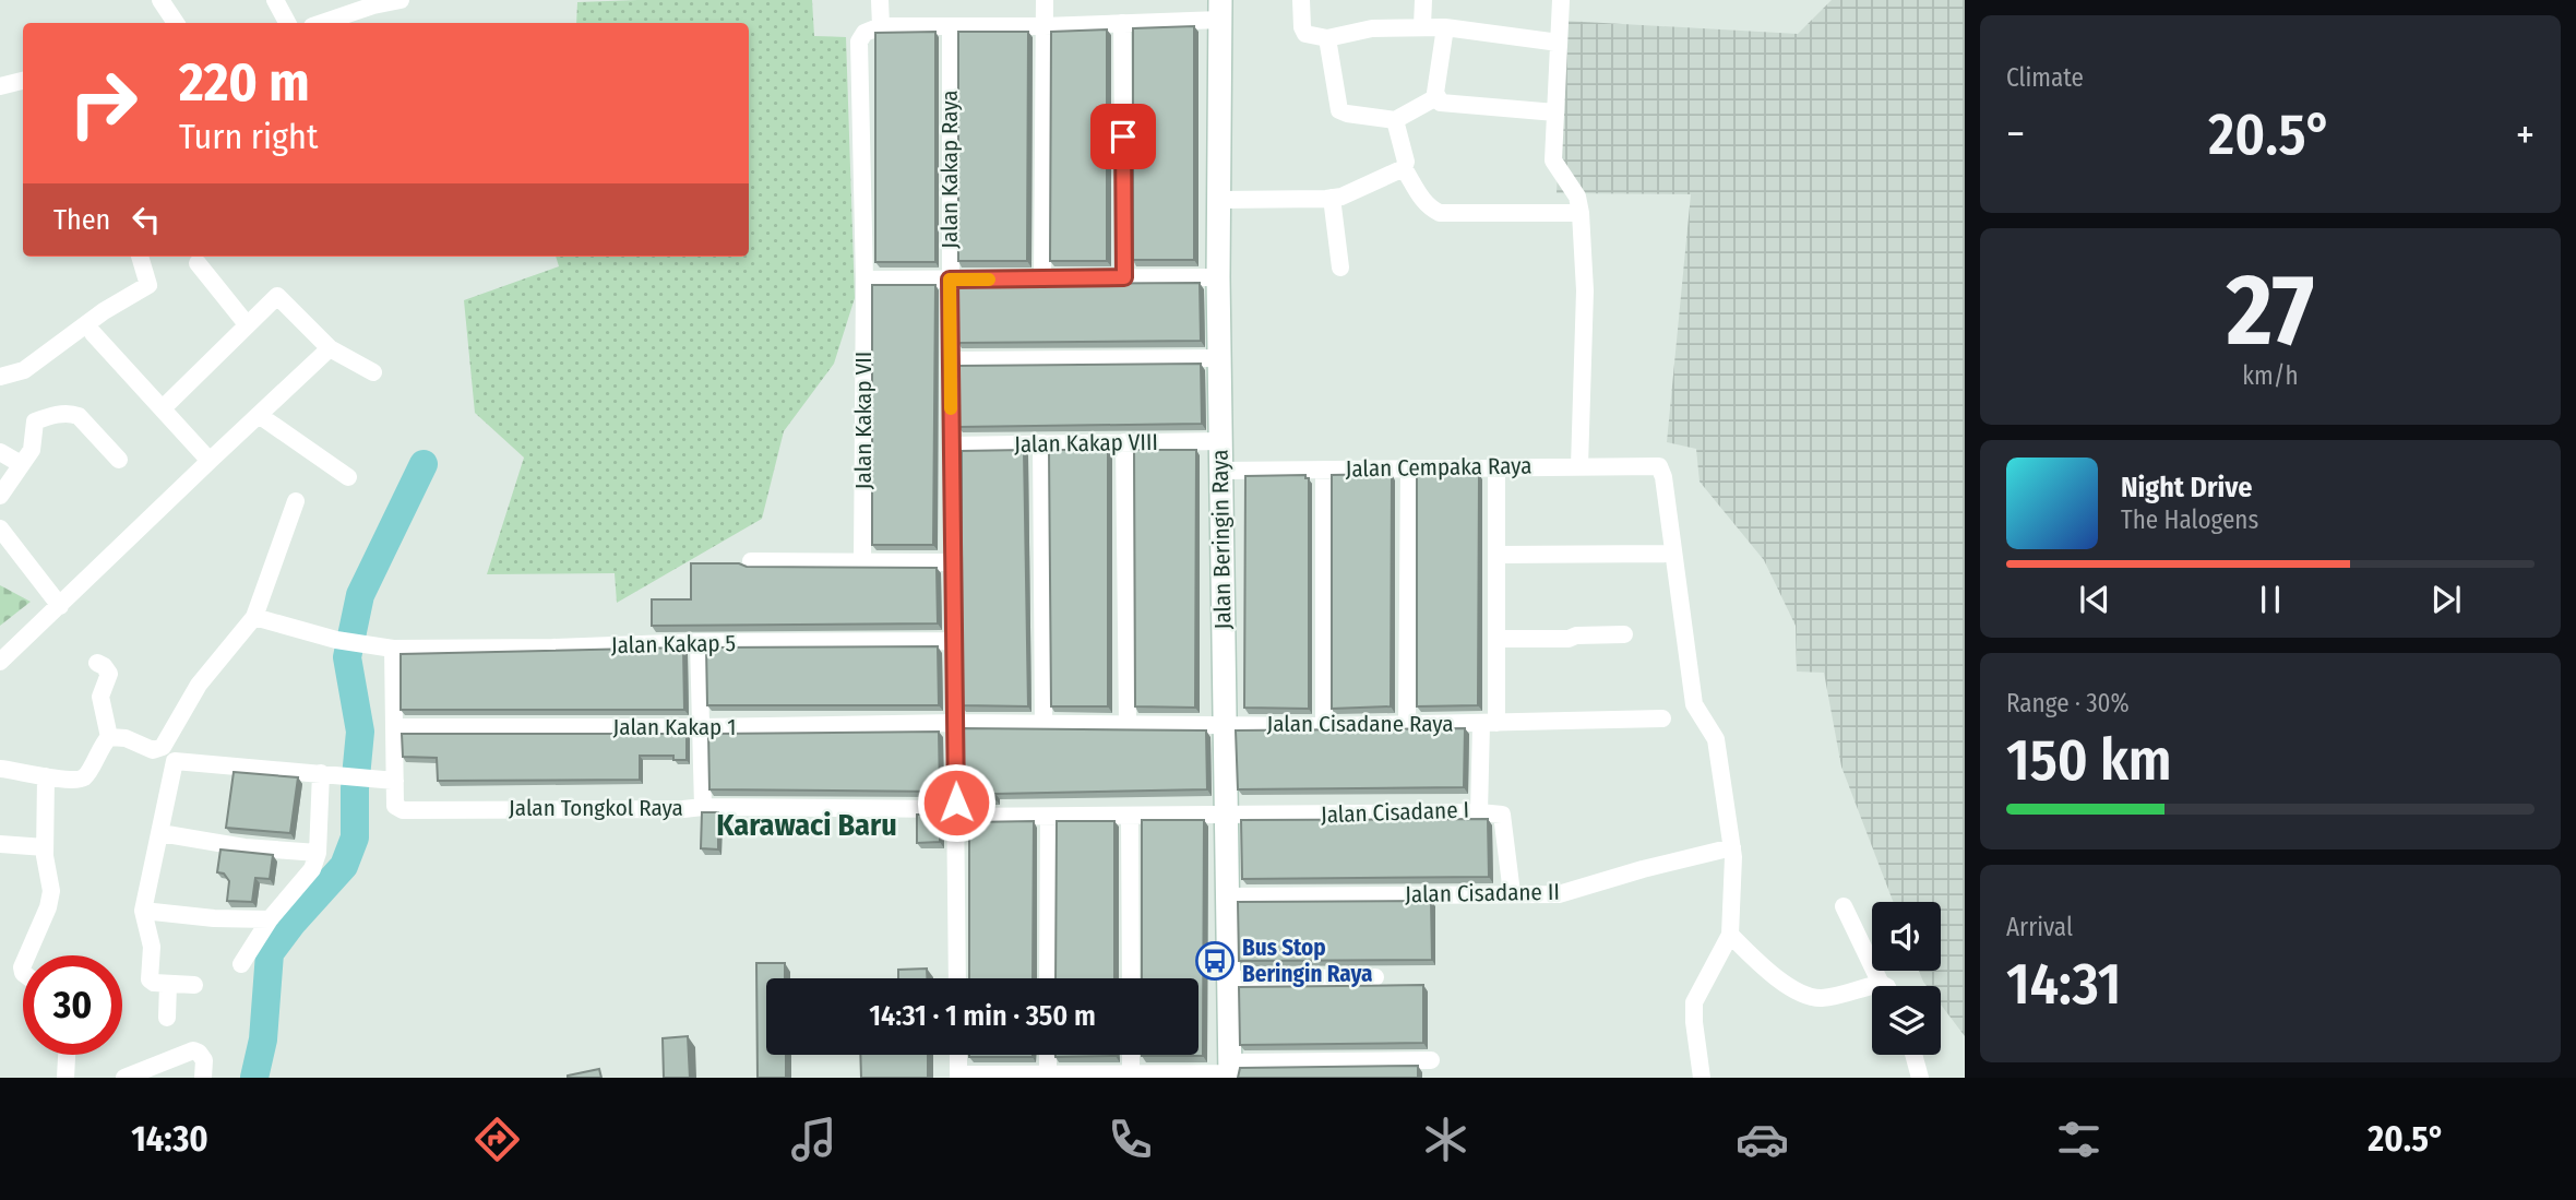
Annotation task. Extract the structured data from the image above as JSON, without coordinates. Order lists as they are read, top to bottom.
{
  "streets": {
    "street": [
      "Jalan Kakap Raya",
      "Jalan Kakap VII",
      "Jalan Kakap VIII",
      "Jalan Cempaka Raya",
      "Jalan Beringin Raya",
      "Jalan Kakap 5",
      "Jalan Cisadane Raya",
      "Jalan Kakap 1",
      "Jalan Tongkol Raya",
      "Jalan Cisadane I",
      "Jalan Cisadane II"
    ]
  },
  "crossings": [
    ["Jalan Kakap Raya", "Jalan Kakap VIII"],
    ["Jalan Kakap Raya", "Jalan Kakap 5"],
    ["Jalan Kakap Raya", "Jalan Kakap 1"],
    ["Jalan Kakap Raya", "Jalan Tongkol Raya"],
    ["Jalan Kakap VIII", "Jalan Beringin Raya"],
    ["Jalan Cempaka Raya", "Jalan Beringin Raya"],
    ["Jalan Cempaka Raya", "Jalan Cisadane I"],
    ["Jalan Beringin Raya", "Jalan Cisadane Raya"],
    ["Jalan Beringin Raya", "Jalan Tongkol Raya"],
    ["Jalan Beringin Raya", "Jalan Cisadane I"],
    ["Jalan Beringin Raya", "Jalan Cisadane II"],
    ["Jalan Kakap 5", "Jalan Tongkol Raya"],
    ["Jalan Cisadane Raya", "Jalan Kakap 1"],
    ["Jalan Cisadane Raya", "Jalan Cisadane I"],
    ["Jalan Kakap 1", "Jalan Tongkol Raya"],
    ["Jalan Tongkol Raya", "Jalan Cisadane I"]
  ],
  "districts": ["Karawaci Baru"],
  "places": {
    "bus stop": ["Bus Stop Beringin Raya"]
  },
  "page": {
    "tile": [
      "Climate",
      ["27", "km/h"],
      ["Range · 30%", "150 km"],
      ["Arrival", "14:31"]
    ],
    "turn": ["220 m", "Turn right"],
    "heat": ["−", "20.5°", "+"],
    "then": "Then",
    "song": ["Night Drive", "The Halogens"],
    "limit": "30",
    "trip": "14:31 · 1 min · 350 m",
    "tabs": ["14:30", "20.5°"]
  }
}
